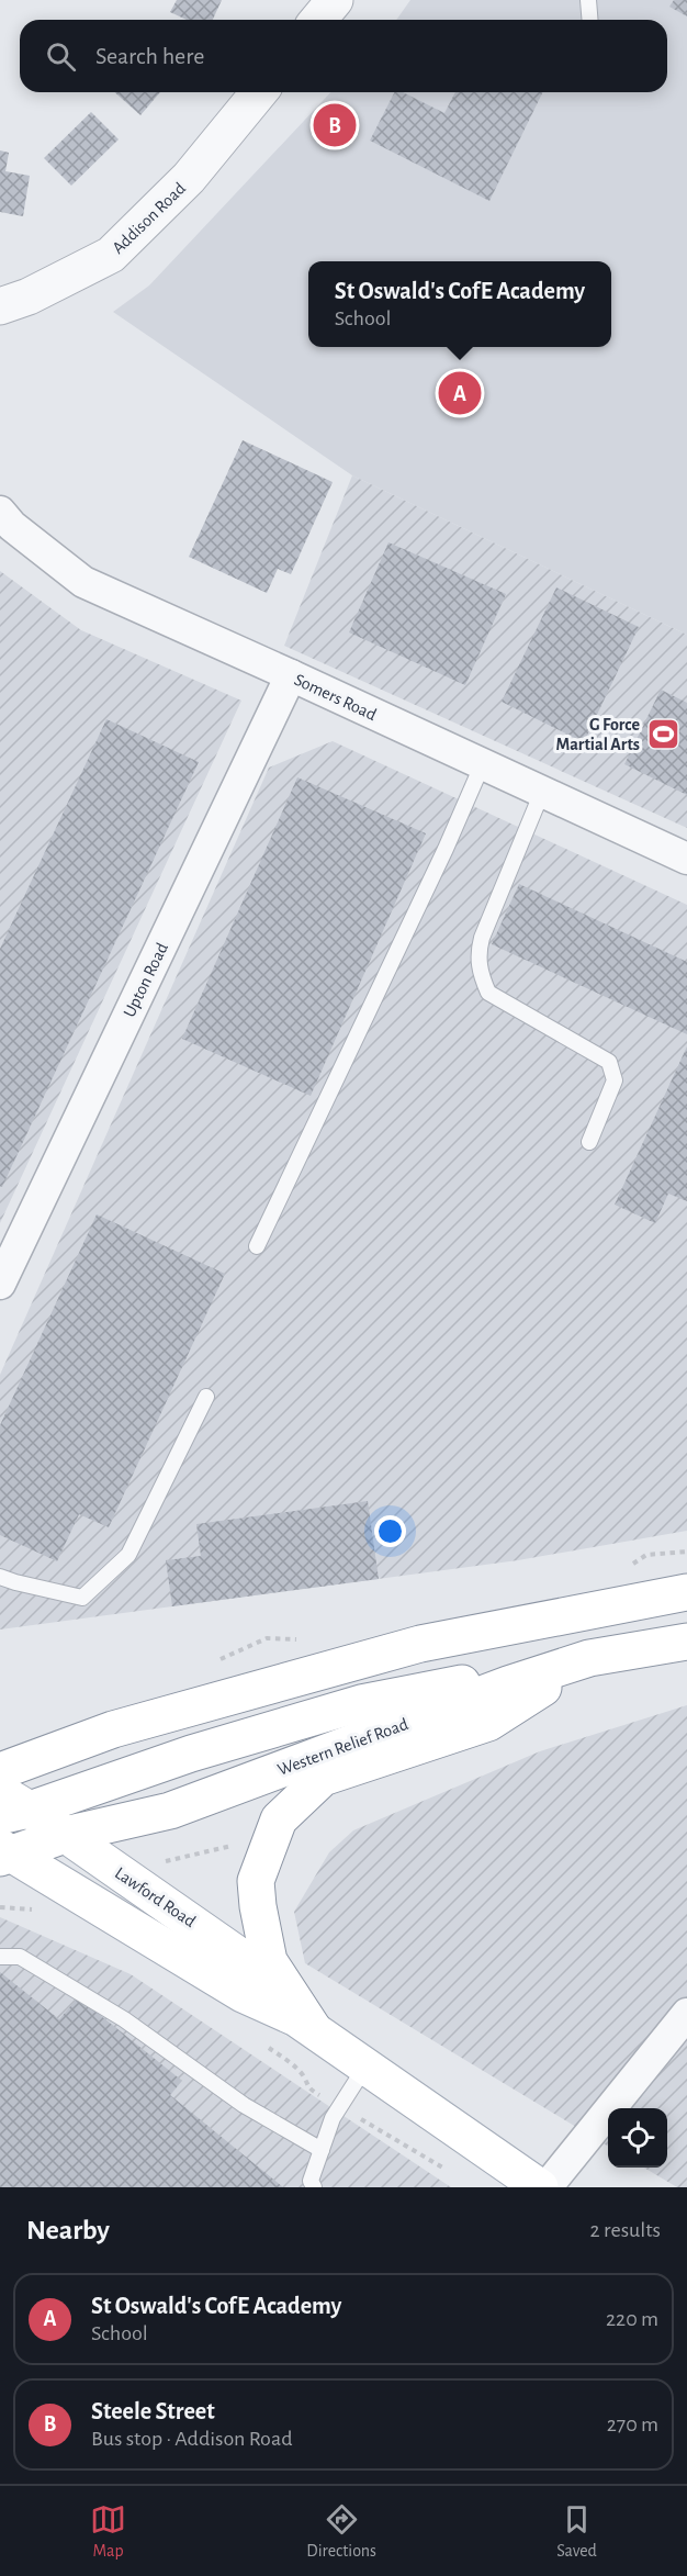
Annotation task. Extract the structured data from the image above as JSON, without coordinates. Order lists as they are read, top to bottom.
{
  "streets": {
    "main road": ["Western Relief Road", "Lawford Road"],
    "street": ["Addison Road", "Somers Road", "Upton Road"]
  },
  "crossings": [
    ["Somers Road", "Upton Road"],
    ["Western Relief Road", "Lawford Road"]
  ],
  "places": {
    "sports": ["G Force Martial Arts"]
  },
  "page": {
    "search": "Search here",
    "pins": ["B", "A"],
    "popup": ["St Oswald's CofE Academy", "School"],
    "heading": ["Nearby", "2 results"],
    "list": [
      {
        "mark": "A",
        "name": "St Oswald's CofE Academy",
        "note": "School",
        "value": "220 m"
      },
      {
        "mark": "B",
        "name": "Steele Street",
        "note": "Bus stop · Addison Road",
        "value": "270 m"
      }
    ],
    "nav": ["Map", "Directions", "Saved"]
  }
}
